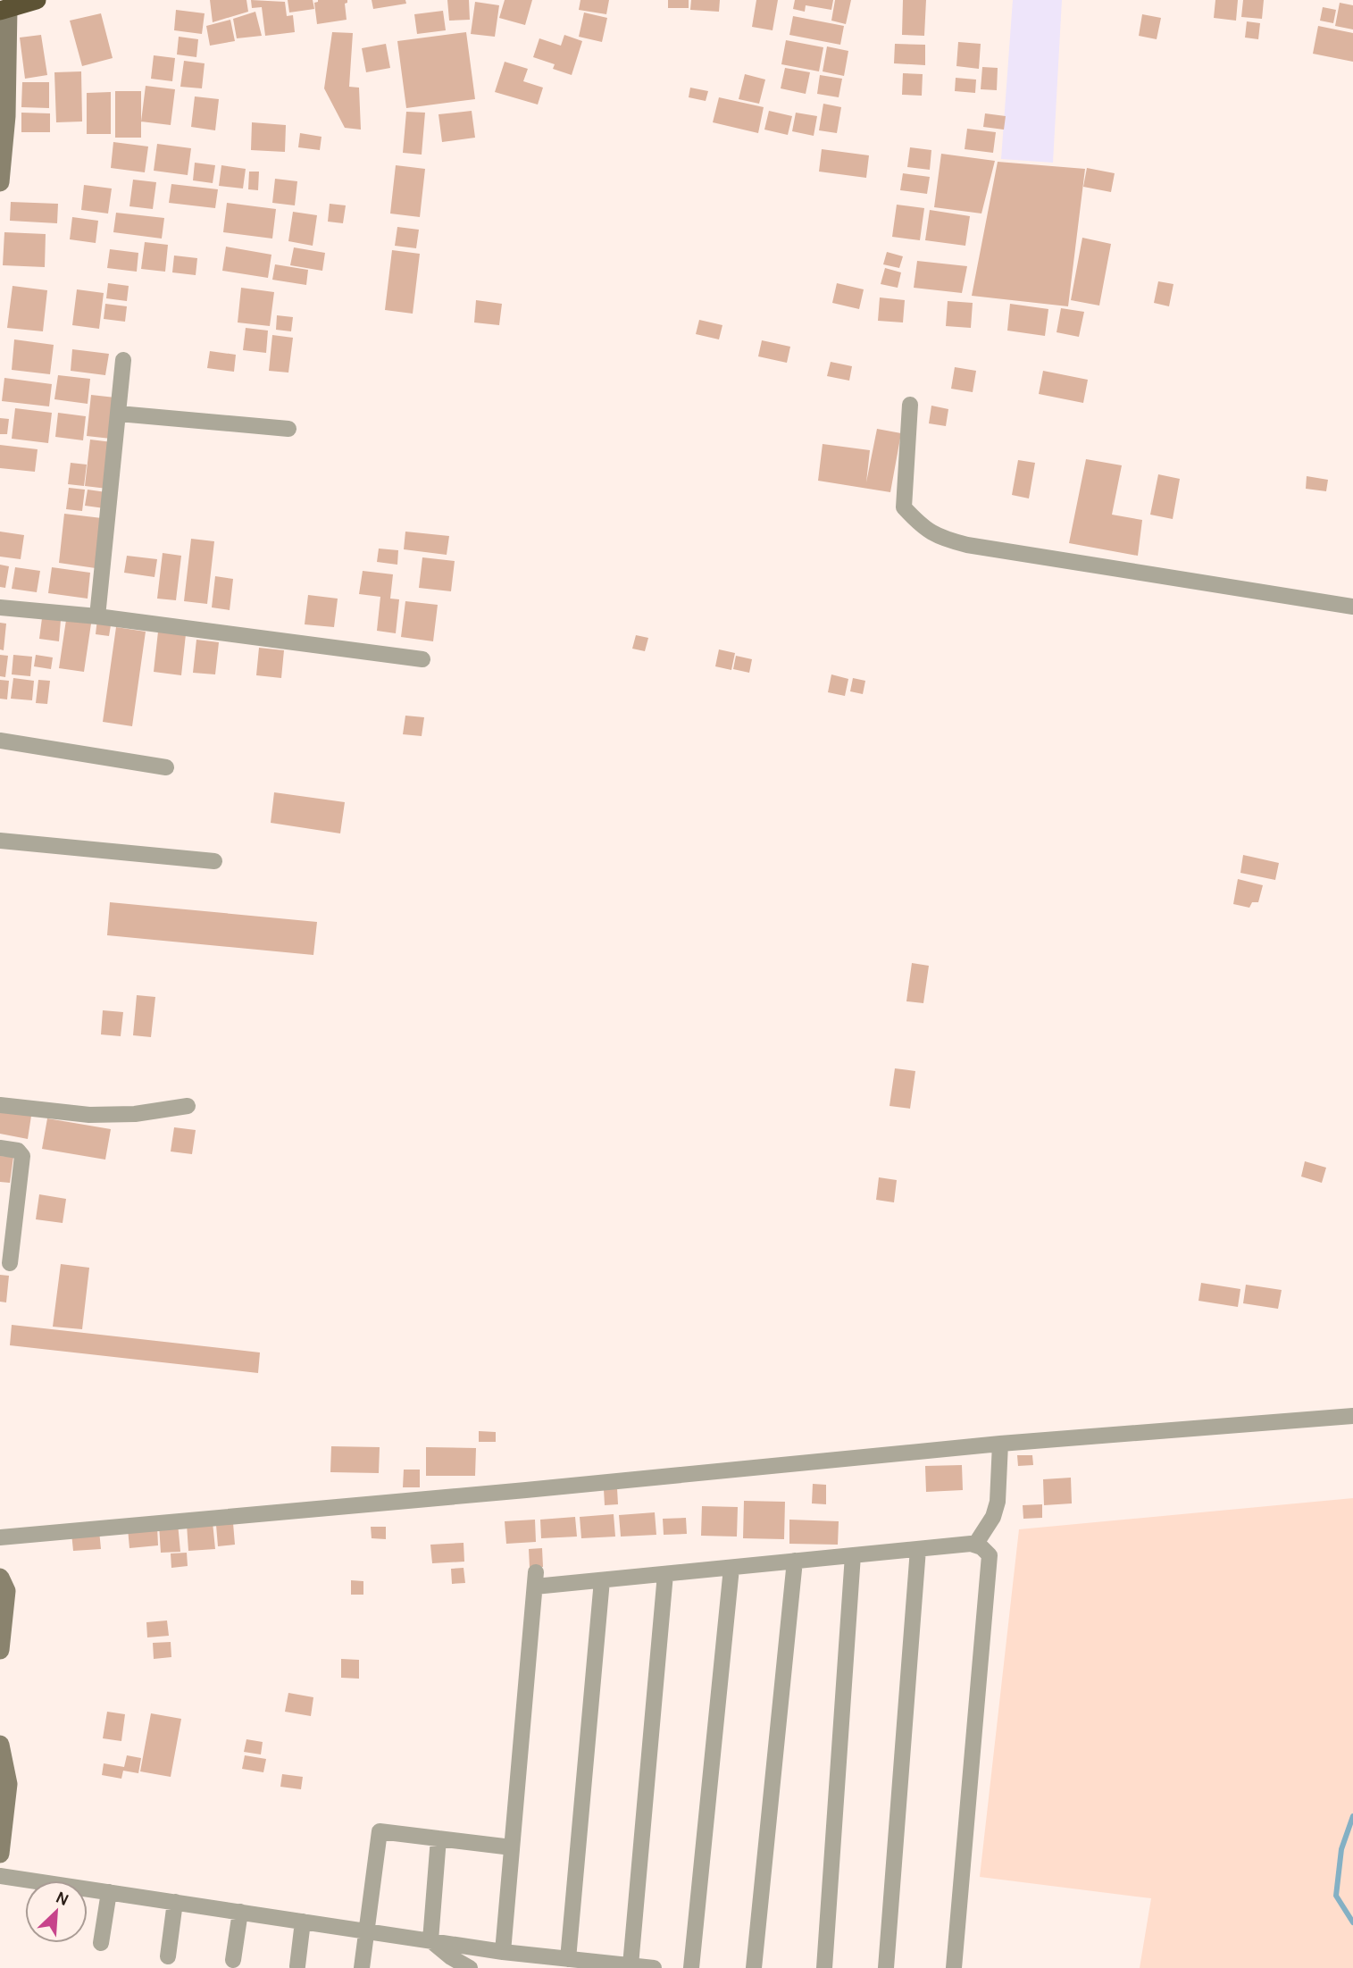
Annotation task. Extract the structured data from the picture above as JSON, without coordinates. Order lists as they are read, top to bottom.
{
  "north": "top right"
}
